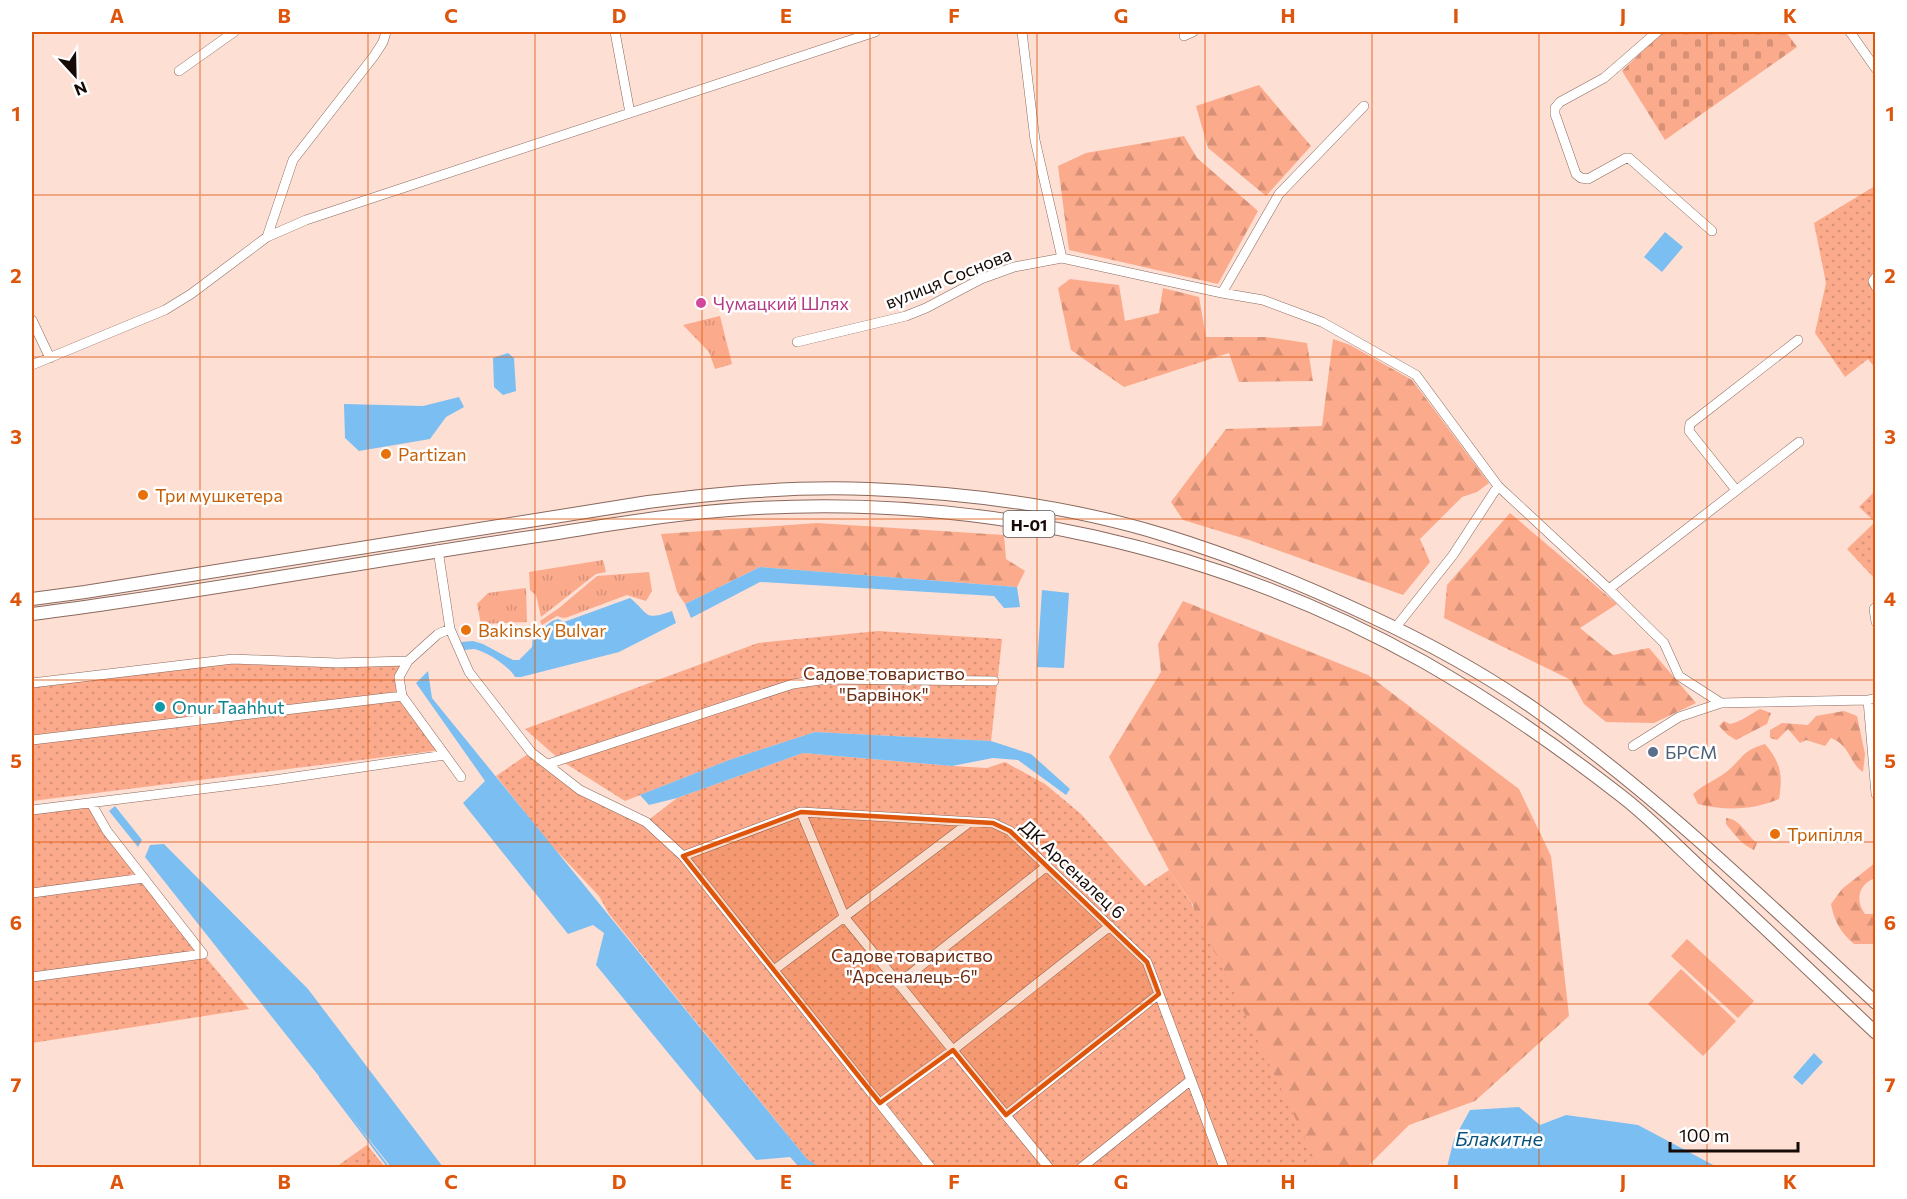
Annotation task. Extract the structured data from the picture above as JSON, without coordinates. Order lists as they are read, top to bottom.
{
  "streets": {
    "main road": ["Н-01"],
    "street": ["вулиця Соснова", "ДК Арсеналец 6"]
  },
  "water": ["Блакитне"],
  "parks": ["Садове товариство \"Барвінок\"", "Садове товариство \"Арсеналець-6\""],
  "places": [
    "Чумацкий Шлях",
    "Partizan",
    "Три мушкетера",
    "Bakinsky Bulvar",
    "Onur Taahhut",
    "БРСМ",
    "Трипілля"
  ],
  "scale_bar": "100 m",
  "north": "bottom",
  "grid": {
    "columns": [
      "A",
      "B",
      "C",
      "D",
      "E",
      "F",
      "G",
      "H",
      "I",
      "J",
      "K"
    ],
    "rows": [
      "1",
      "2",
      "3",
      "4",
      "5",
      "6",
      "7"
    ]
  }
}
